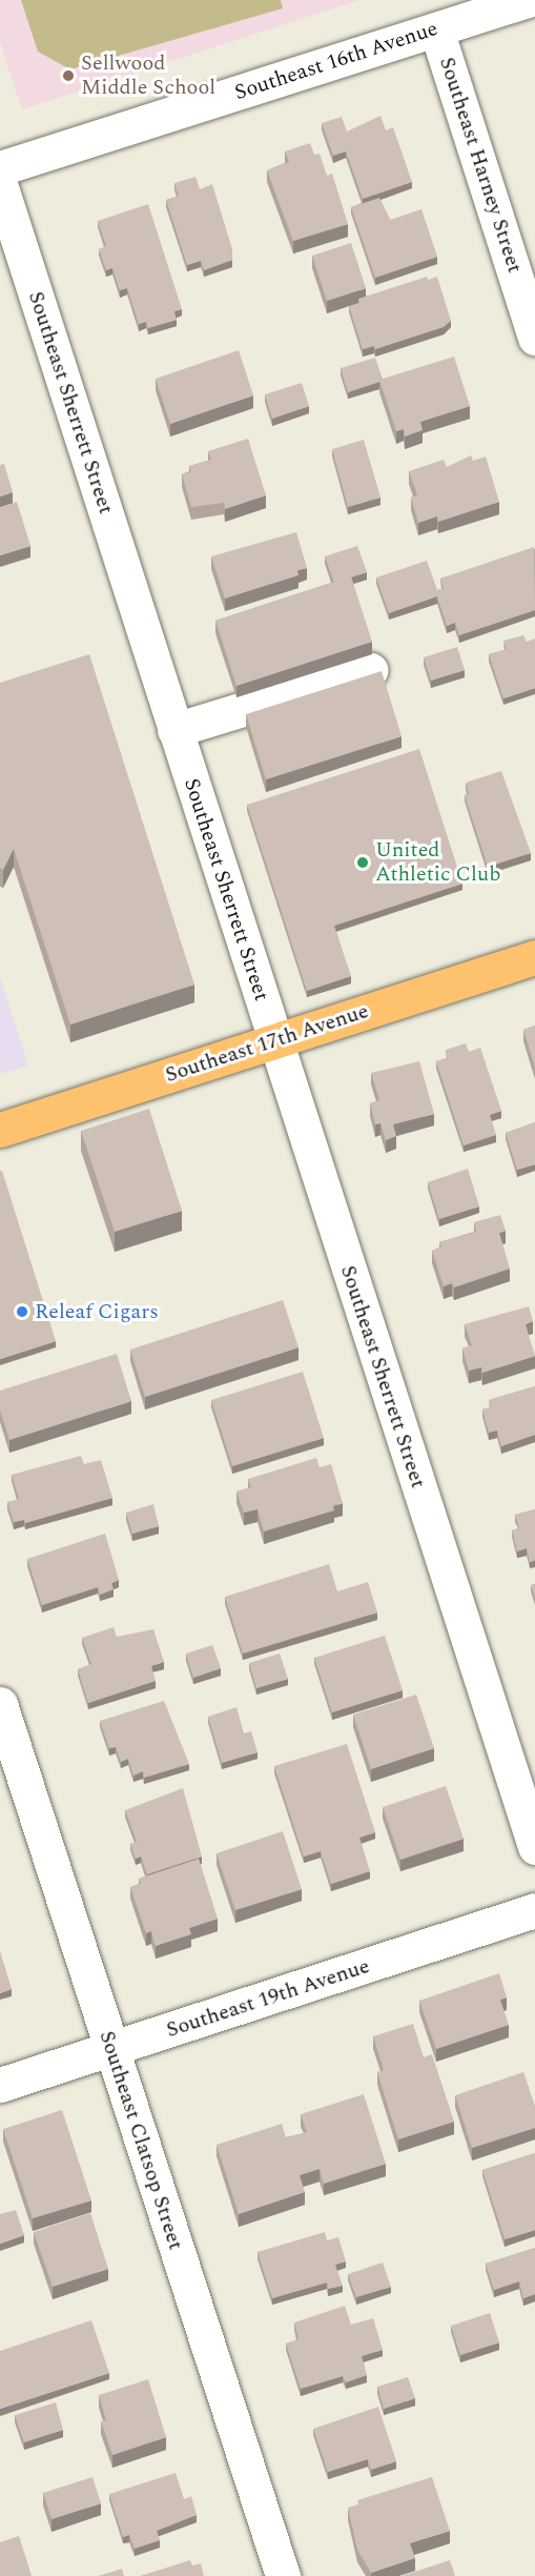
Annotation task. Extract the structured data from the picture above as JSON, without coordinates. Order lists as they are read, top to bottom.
{
  "streets": {
    "main road": ["Southeast 17th Avenue"],
    "street": [
      "Southeast 16th Avenue",
      "Southeast Harney Street",
      "Southeast Sherrett Street",
      "Southeast 19th Avenue",
      "Southeast Clatsop Street"
    ]
  },
  "crossings": [
    ["Southeast 16th Avenue", "Southeast Harney Street"],
    ["Southeast Sherrett Street", "Southeast 17th Avenue"],
    ["Southeast 19th Avenue", "Southeast Clatsop Street"]
  ],
  "places": ["Sellwood Middle School", "United Athletic Club", "Releaf Cigars"]
}
